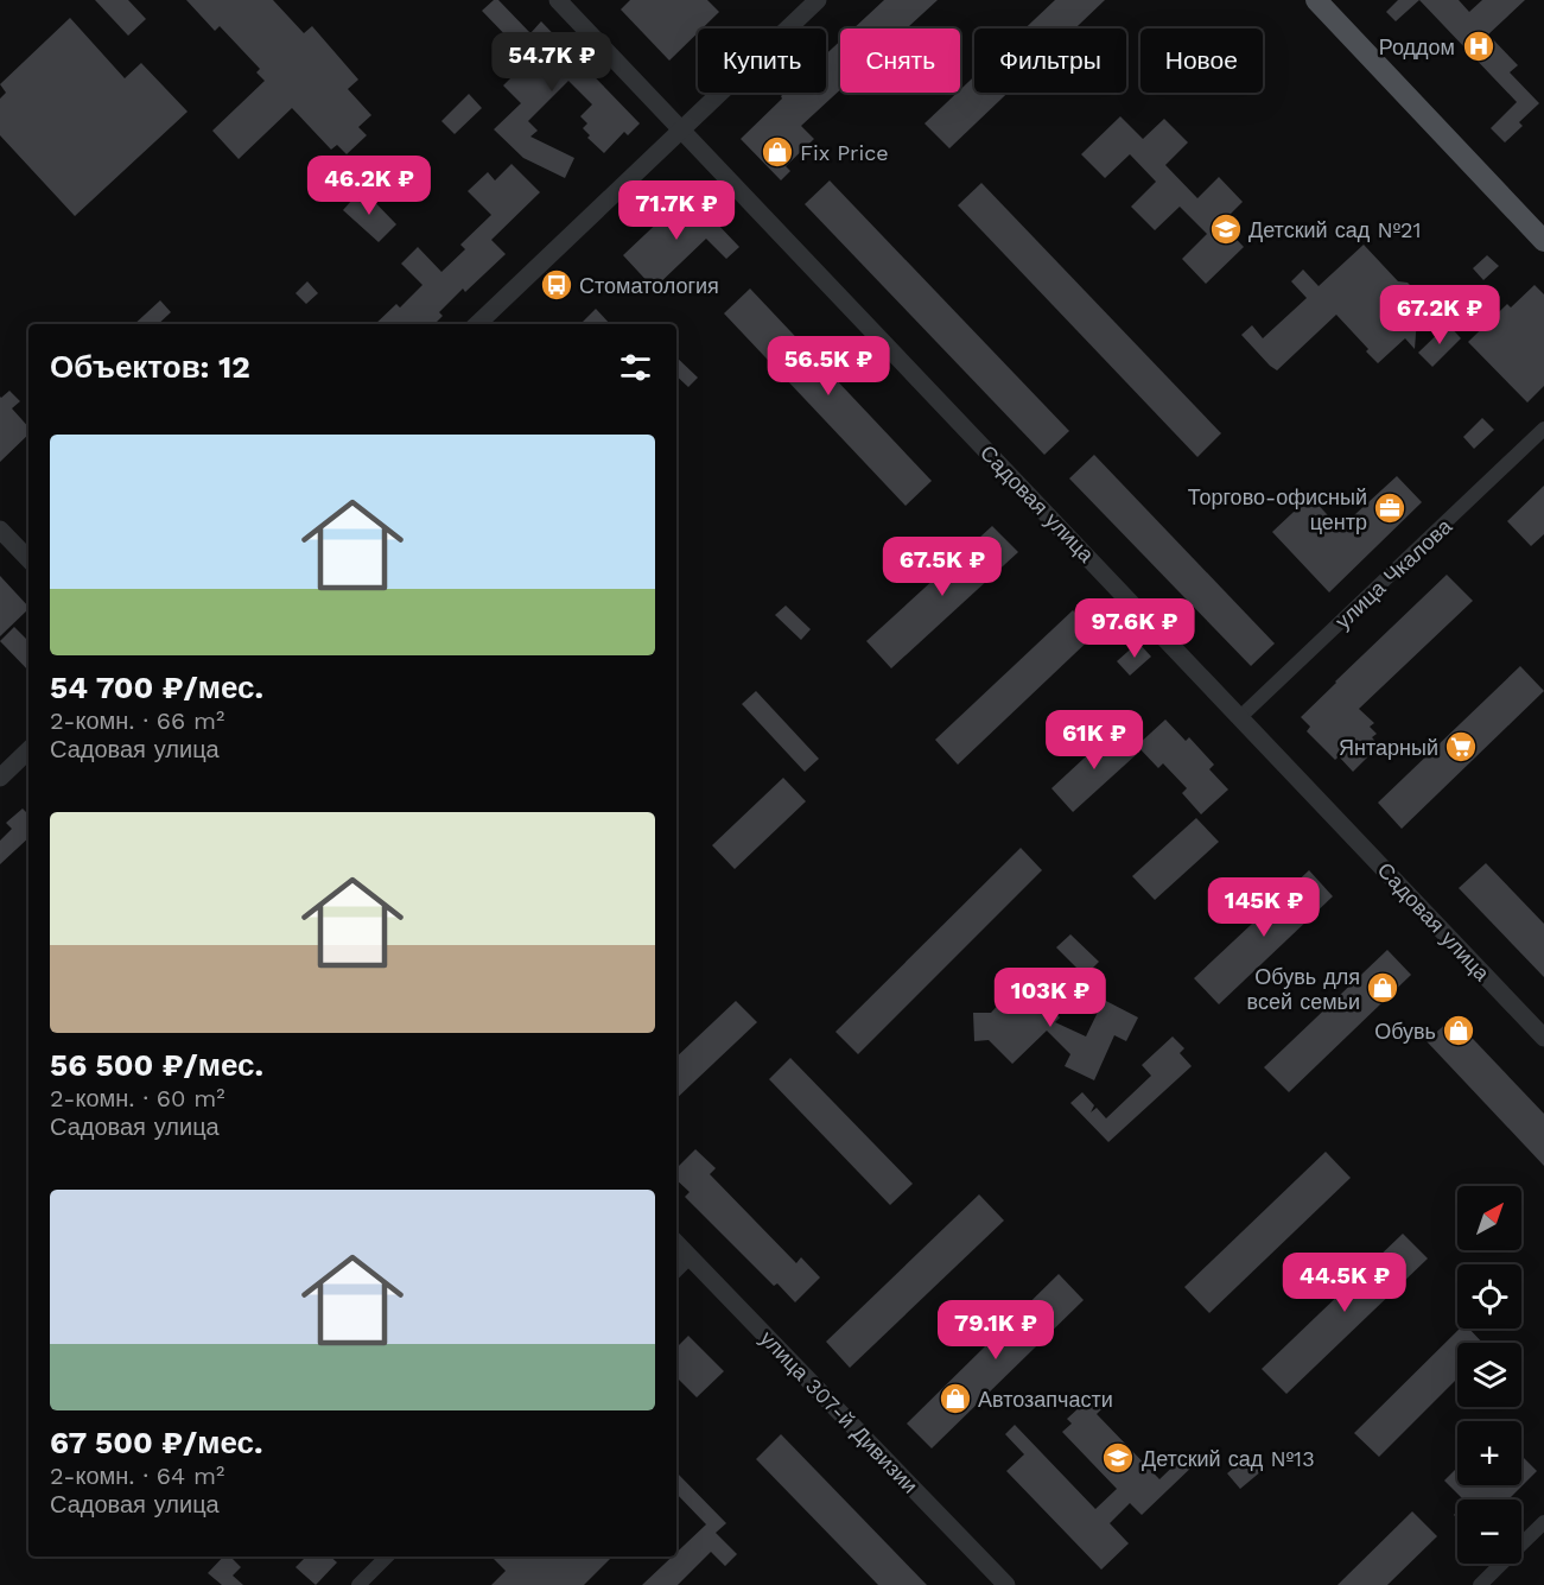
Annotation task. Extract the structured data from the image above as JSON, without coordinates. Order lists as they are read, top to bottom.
{
  "streets": {
    "street": ["Садовая улица", "улица Чкалова", "улица 307-й Дивизии"]
  },
  "crossings": [
    ["Садовая улица", "улица Чкалова"]
  ],
  "places": {
    "hospital": ["Роддом"],
    "shop": [
      "Fix Price",
      "Обувь для всей семьи",
      "Обувь",
      "Автозапчасти"
    ],
    "school or university": ["Детский сад №21", "Детский сад №13"],
    "bus stop": ["Стоматология"],
    "office": ["Торгово-офисный центр"],
    "supermarket": ["Янтарный"]
  },
  "north": "top right",
  "page": {
    "chip": [
      "Купить",
      "Снять",
      "Фильтры",
      "Новое"
    ],
    "price": [
      "54.7K ₽",
      "46.2K ₽",
      "71.7K ₽",
      "67.2K ₽",
      "56.5K ₽",
      "67.5K ₽",
      "97.6K ₽",
      "61K ₽",
      "145K ₽",
      "103K ₽",
      "44.5K ₽",
      "79.1K ₽"
    ],
    "heading": "Объектов: 12",
    "list": [
      {
        "name": "54 700 ₽/мес.",
        "note": "2-комн. · 66 m² · Садовая улица"
      },
      {
        "name": "56 500 ₽/мес.",
        "note": "2-комн. · 60 m² · Садовая улица"
      },
      {
        "name": "67 500 ₽/мес.",
        "note": "2-комн. · 64 m² · Садовая улица"
      }
    ],
    "map_buttons": ["+", "−"]
  }
}
